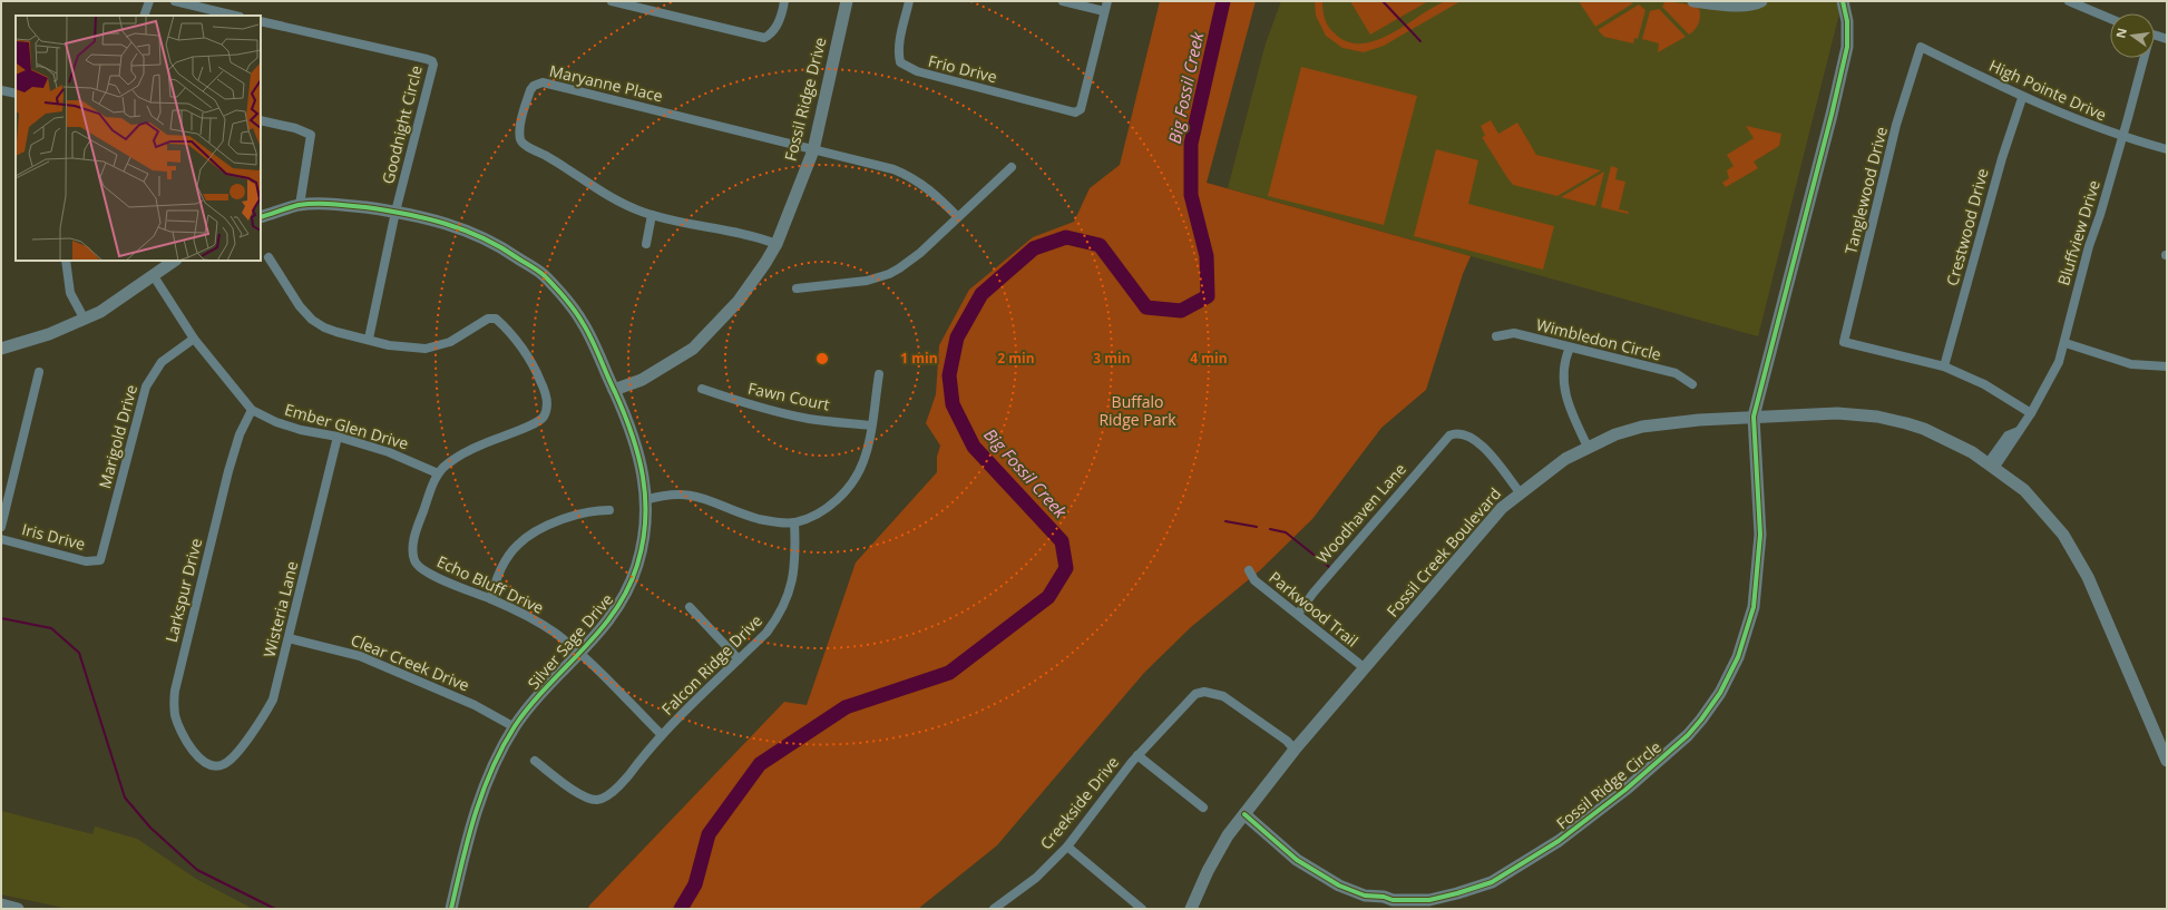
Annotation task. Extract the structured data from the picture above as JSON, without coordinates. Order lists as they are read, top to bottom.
{
  "streets": {
    "street": [
      "Frio Drive",
      "Maryanne Place",
      "High Pointe Drive",
      "Fossil Ridge Drive",
      "Goodnight Circle",
      "Tanglewood Drive",
      "Crestwood Drive",
      "Bluffview Drive",
      "Wimbledon Circle",
      "Fawn Court",
      "Ember Glen Drive",
      "Marigold Drive",
      "Woodhaven Lane",
      "Iris Drive",
      "Fossil Creek Boulevard",
      "Echo Bluff Drive",
      "Larkspur Drive",
      "Wisteria Lane",
      "Parkwood Trail",
      "Silver Sage Drive",
      "Clear Creek Drive",
      "Falcon Ridge Drive",
      "Fossil Ridge Circle",
      "Creekside Drive"
    ]
  },
  "crossings": [
    ["Maryanne Place", "Fossil Ridge Drive"],
    ["High Pointe Drive", "Tanglewood Drive"],
    ["High Pointe Drive", "Crestwood Drive"],
    ["High Pointe Drive", "Bluffview Drive"],
    ["Fossil Ridge Drive", "Silver Sage Drive"],
    ["Goodnight Circle", "Silver Sage Drive"],
    ["Tanglewood Drive", "Crestwood Drive"],
    ["Bluffview Drive", "Fossil Creek Boulevard"],
    ["Ember Glen Drive", "Marigold Drive"],
    ["Ember Glen Drive", "Echo Bluff Drive"],
    ["Ember Glen Drive", "Larkspur Drive"],
    ["Ember Glen Drive", "Wisteria Lane"],
    ["Marigold Drive", "Iris Drive"],
    ["Woodhaven Lane", "Fossil Creek Boulevard"],
    ["Woodhaven Lane", "Parkwood Trail"],
    ["Fossil Creek Boulevard", "Parkwood Trail"],
    ["Fossil Creek Boulevard", "Fossil Ridge Circle"],
    ["Fossil Creek Boulevard", "Creekside Drive"],
    ["Echo Bluff Drive", "Silver Sage Drive"],
    ["Echo Bluff Drive", "Falcon Ridge Drive"],
    ["Larkspur Drive", "Wisteria Lane"],
    ["Wisteria Lane", "Clear Creek Drive"],
    ["Silver Sage Drive", "Clear Creek Drive"]
  ],
  "water": ["Big Fossil Creek"],
  "parks": ["Buffalo Ridge Park"],
  "north": "left",
  "rings": [
    "1 min",
    "2 min",
    "3 min",
    "4 min"
  ]
}
